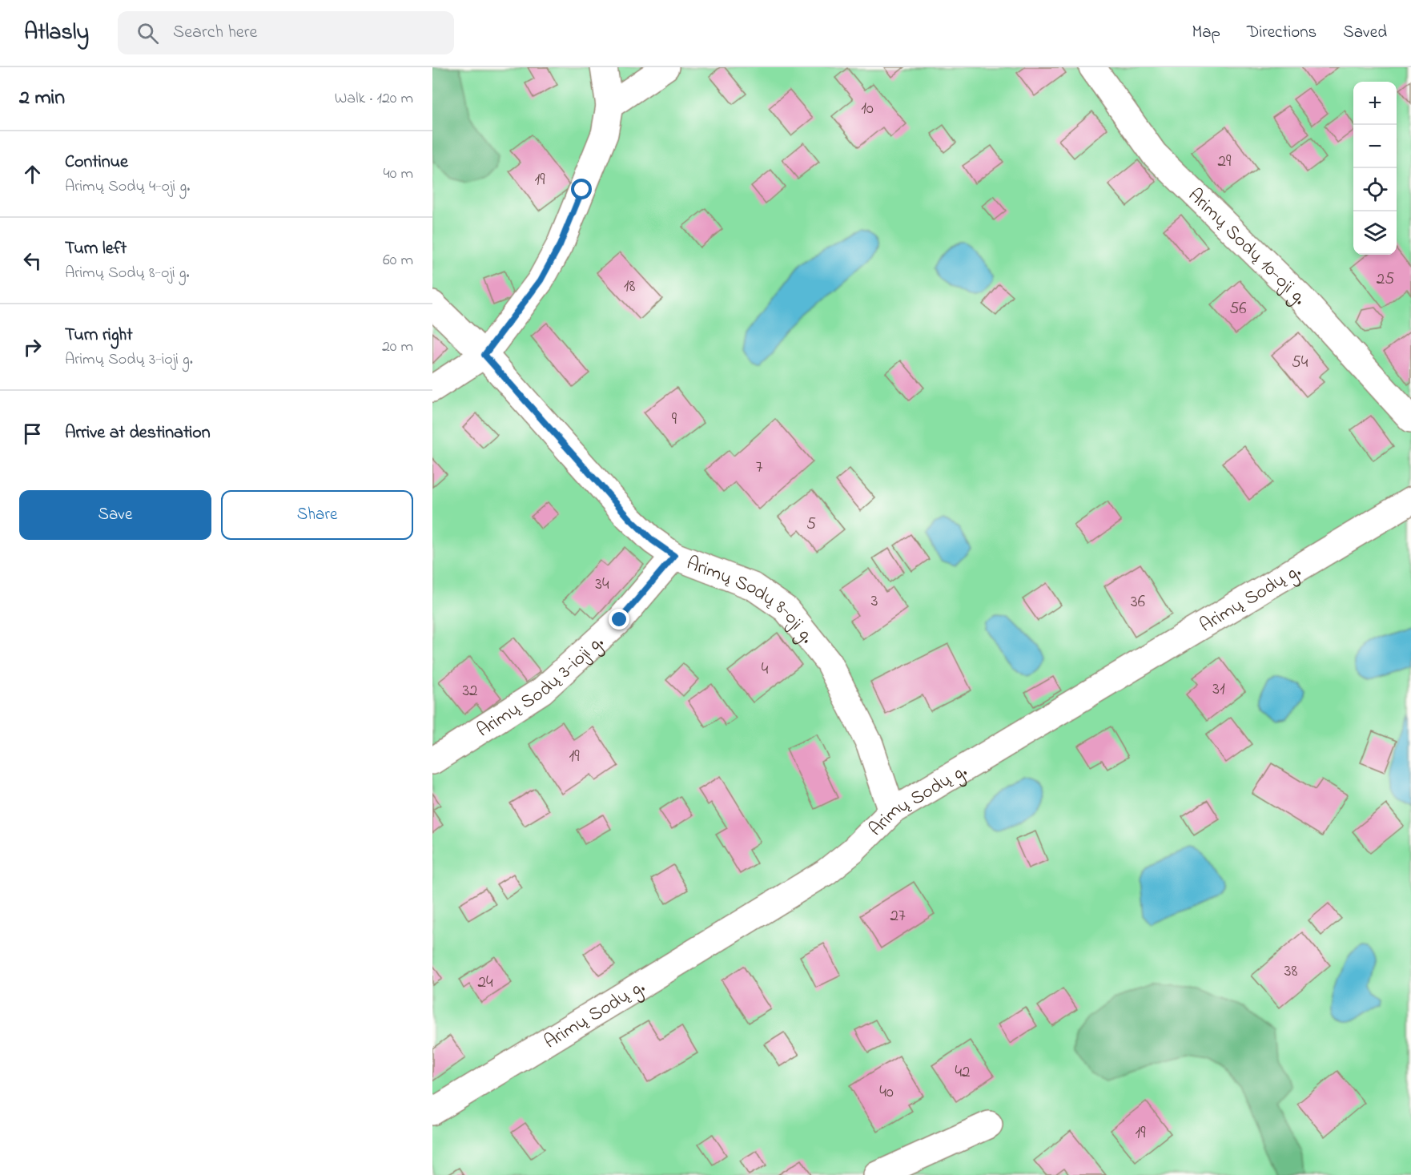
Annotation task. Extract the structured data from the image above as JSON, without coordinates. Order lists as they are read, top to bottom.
{
  "streets": {
    "street": [
      "Arimų Sodų 10-oji g.",
      "Arimų Sodų g.",
      "Arimų Sodų 8-oji g.",
      "Arimų Sodų 3-ioji g."
    ]
  },
  "crossings": [
    ["Arimų Sodų g.", "Arimų Sodų 8-oji g."],
    ["Arimų Sodų 8-oji g.", "Arimų Sodų 3-ioji g."]
  ],
  "house_numbers": [
    "10",
    "29",
    "19",
    "25",
    "18",
    "56",
    "54",
    "9",
    "7",
    "5",
    "34",
    "3",
    "36",
    "4",
    "31",
    "32",
    "19",
    "27",
    "38",
    "24",
    "42",
    "40",
    "19"
  ],
  "page": {
    "header": "Atlasly",
    "search": "Search here",
    "nav": ["Map", "Directions", "Saved"],
    "heading": ["2 min", "Walk · 120 m"],
    "map_buttons": ["+", "−"],
    "list": [
      ["Continue", "Arimų Sodų 4-oji g.", "40 m"],
      ["Turn left", "Arimų Sodų 8-oji g.", "60 m"],
      ["Turn right", "Arimų Sodų 3-ioji g.", "20 m"],
      "Arrive at destination"
    ],
    "buttons": ["Save", "Share"]
  }
}
